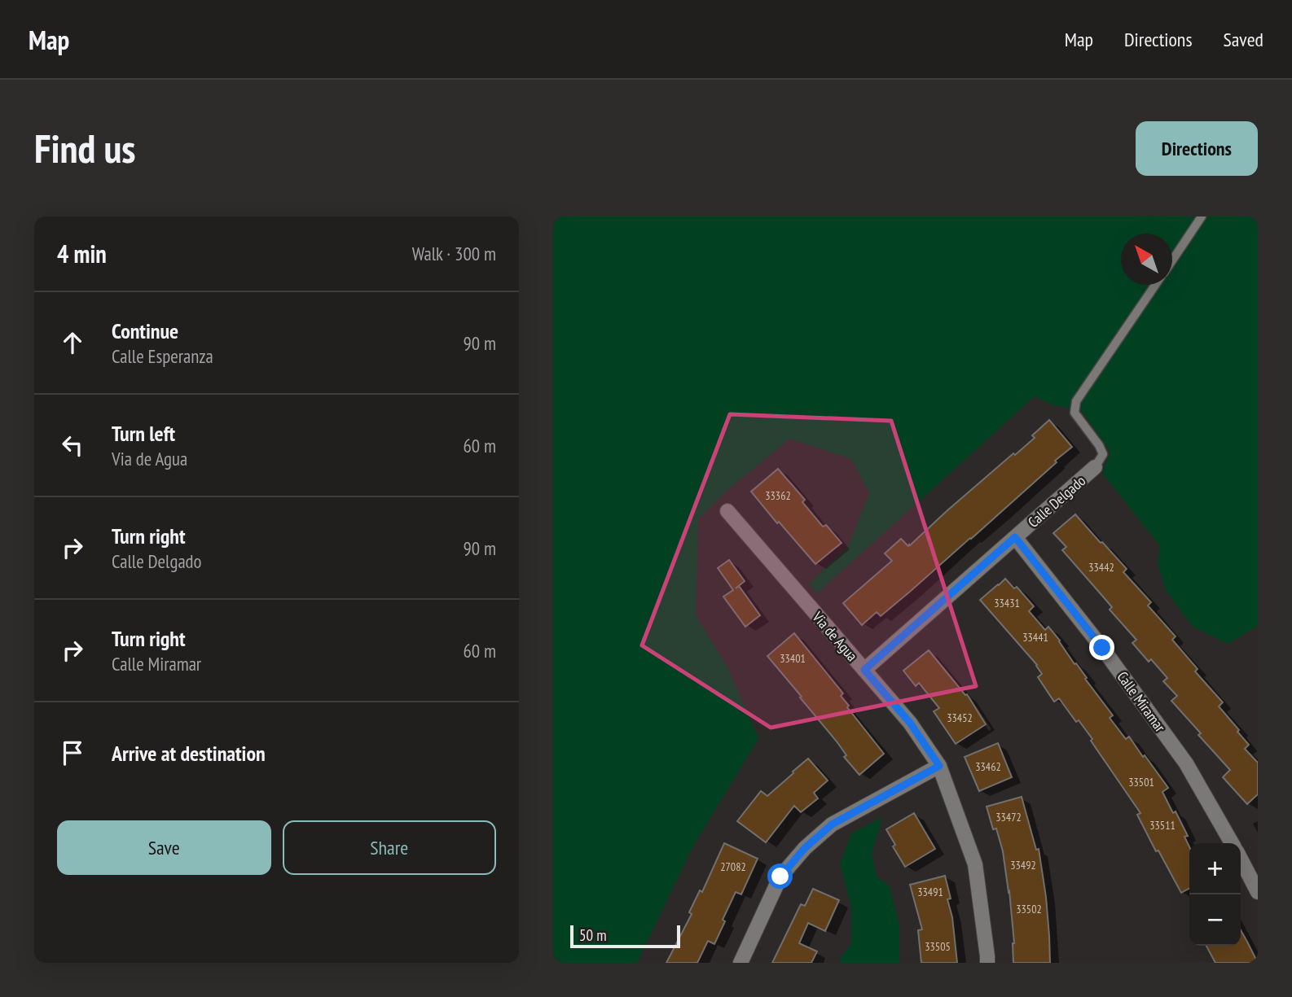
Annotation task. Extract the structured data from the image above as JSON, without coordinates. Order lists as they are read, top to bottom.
{
  "streets": {
    "street": ["Calle Delgado", "Via de Agua", "Calle Miramar"]
  },
  "crossings": [
    ["Calle Delgado", "Via de Agua"],
    ["Calle Delgado", "Calle Miramar"]
  ],
  "house_numbers": [
    "33362",
    "33442",
    "33431",
    "33441",
    "33401",
    "33452",
    "33462",
    "33501",
    "33472",
    "33511",
    "33492",
    "27082",
    "33491",
    "33502",
    "33505"
  ],
  "scale_bar": "50 m",
  "north": "top left",
  "page": {
    "header": "Map",
    "nav": ["Map", "Directions", "Saved"],
    "buttons": [
      "Directions",
      ["Save", "Share"]
    ],
    "title": "Find us",
    "heading": ["4 min", "Walk · 300 m"],
    "list": [
      ["Continue", "Calle Esperanza", "90 m"],
      ["Turn left", "Via de Agua", "60 m"],
      ["Turn right", "Calle Delgado", "90 m"],
      ["Turn right", "Calle Miramar", "60 m"],
      "Arrive at destination"
    ],
    "map_buttons": ["+", "−"],
    "scale": "50 m"
  }
}
